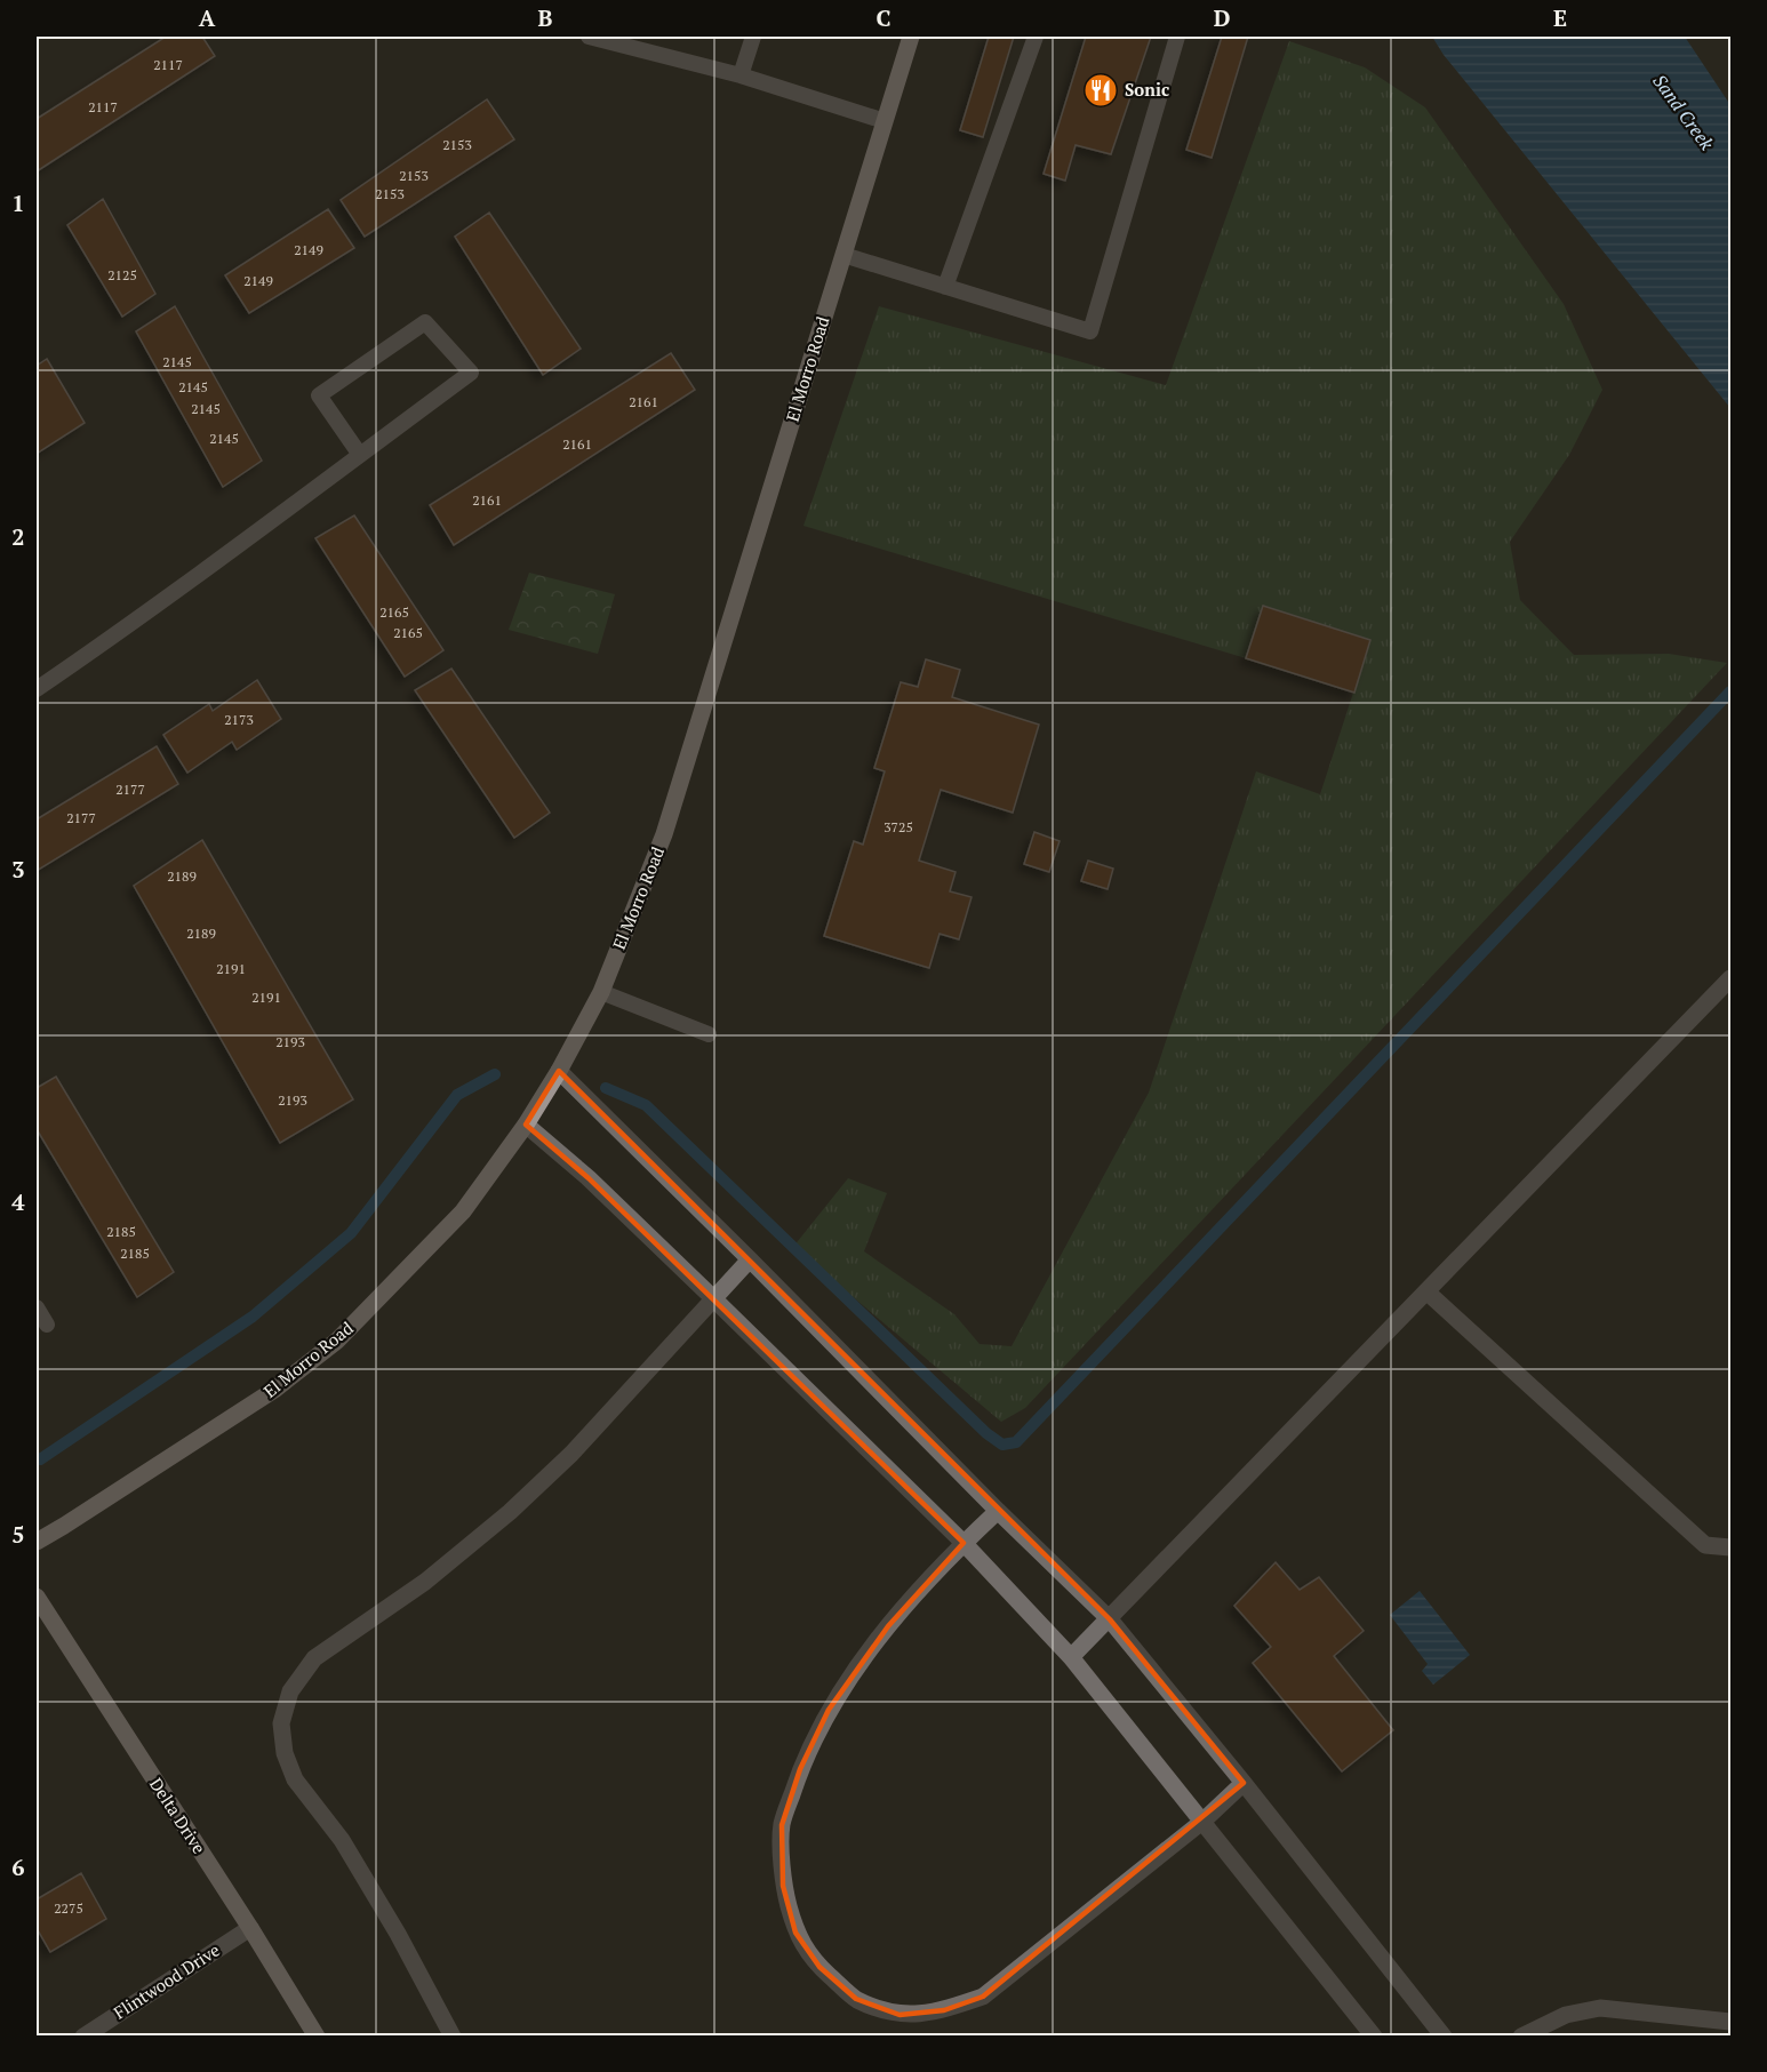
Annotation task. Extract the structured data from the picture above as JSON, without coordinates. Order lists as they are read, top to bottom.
{
  "streets": {
    "street": ["El Morro Road", "Delta Drive", "Flintwood Drive"]
  },
  "crossings": [
    ["Delta Drive", "Flintwood Drive"]
  ],
  "water": ["Sand Creek"],
  "places": {
    "restaurant": ["Sonic"]
  },
  "house_numbers": [
    "2117",
    "2117",
    "2153",
    "2153",
    "2153",
    "2149",
    "2125",
    "2149",
    "2145",
    "2145",
    "2161",
    "2145",
    "2145",
    "2161",
    "2161",
    "2165",
    "2165",
    "2173",
    "2177",
    "2177",
    "3725",
    "2189",
    "2189",
    "2191",
    "2191",
    "2193",
    "2193",
    "2185",
    "2185",
    "2275"
  ],
  "grid": {
    "columns": [
      "A",
      "B",
      "C",
      "D",
      "E"
    ],
    "rows": [
      "1",
      "2",
      "3",
      "4",
      "5",
      "6"
    ]
  }
}
